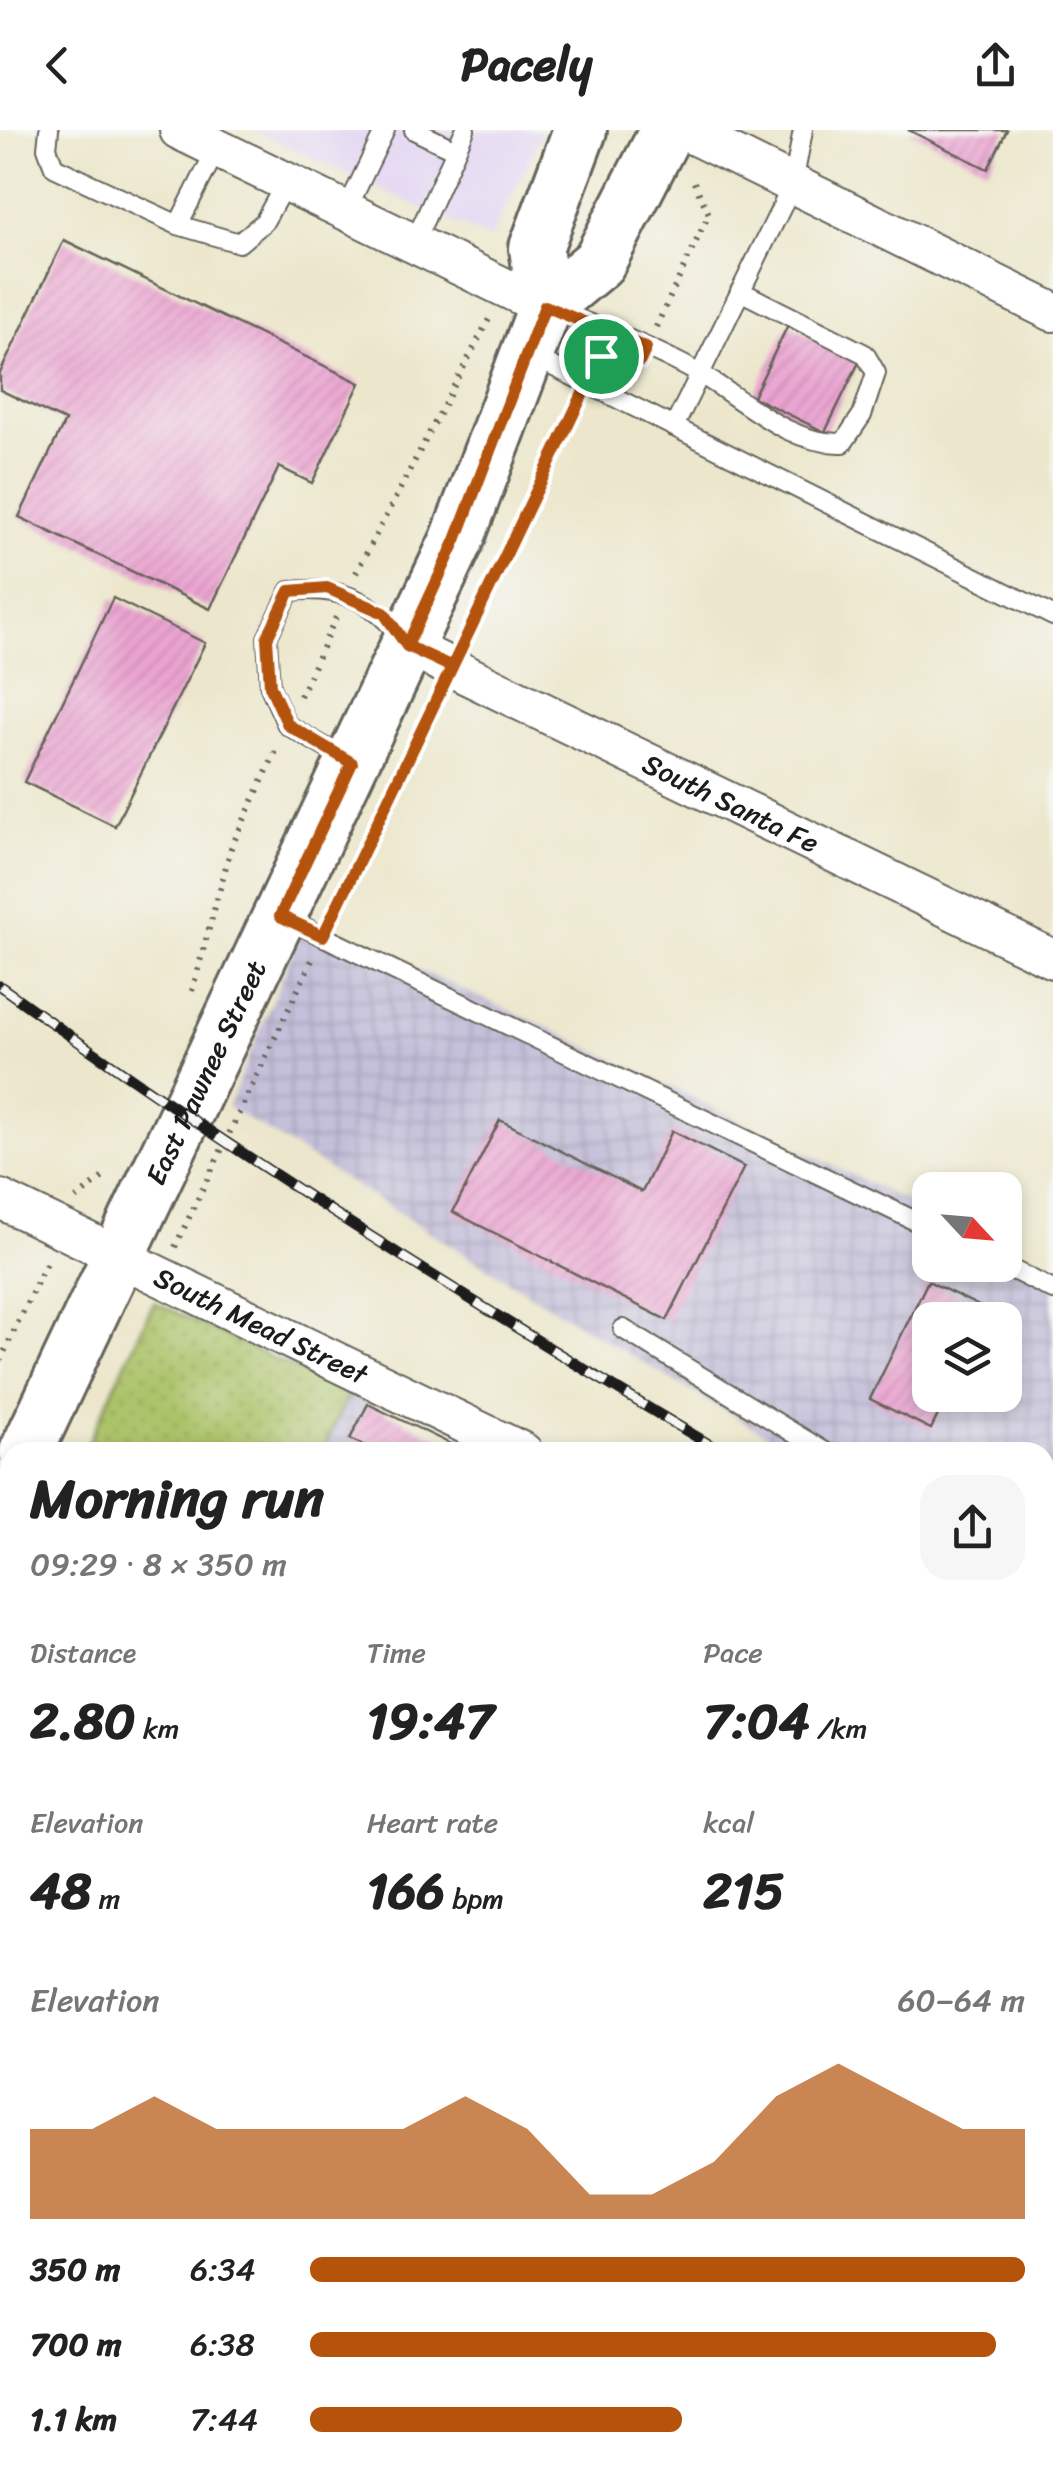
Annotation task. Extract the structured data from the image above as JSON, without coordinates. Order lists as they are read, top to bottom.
{
  "streets": {
    "main road": ["East Pawnee Street"],
    "street": ["South Santa Fe", "South Mead Street"]
  },
  "crossings": [
    ["South Santa Fe", "East Pawnee Street"],
    ["East Pawnee Street", "South Mead Street"]
  ],
  "north": "bottom right",
  "page": {
    "header": "Pacely",
    "heading": ["Morning run", "09:29 · 8 × 350 m"],
    "stats": [
      ["Distance", "2.80 km"],
      ["Time", "19:47"],
      ["Pace", "7:04 /km"],
      ["Elevation", "48 m"],
      ["Heart rate", "166 bpm"],
      ["kcal", "215"]
    ],
    "chart": ["Elevation", "60–64 m"],
    "list": [
      {
        "name": "350 m",
        "note": "6:34"
      },
      {
        "name": "700 m",
        "note": "6:38"
      },
      {
        "name": "1.1 km",
        "note": "7:44"
      }
    ]
  }
}
